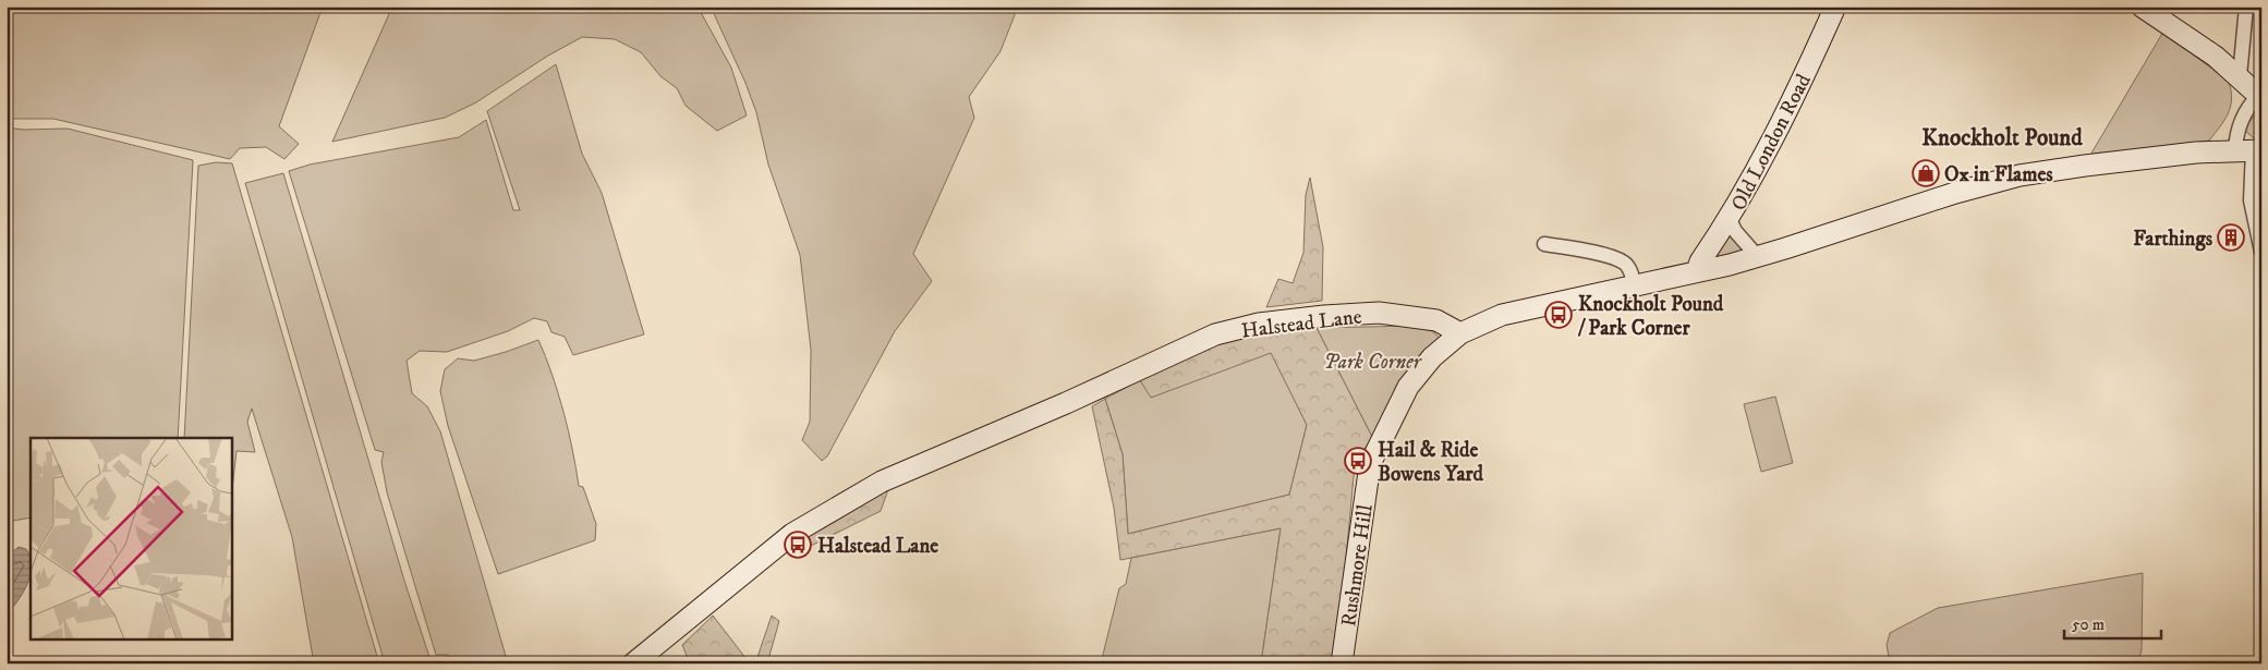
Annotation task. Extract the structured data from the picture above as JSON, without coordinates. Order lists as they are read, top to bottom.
{
  "streets": {
    "street": ["Old London Road", "Halstead Lane", "Rushmore Hill"]
  },
  "crossings": [
    ["Old London Road", "Rushmore Hill"],
    ["Halstead Lane", "Rushmore Hill"]
  ],
  "districts": ["Knockholt Pound"],
  "parks": ["Park Corner"],
  "places": {
    "shop": ["Ox in Flames"],
    "building": ["Farthings"],
    "bus stop": ["Knockholt Pound / Park Corner", "Hail & Ride Bowens Yard", "Halstead Lane"]
  },
  "scale_bar": "50 m"
}
